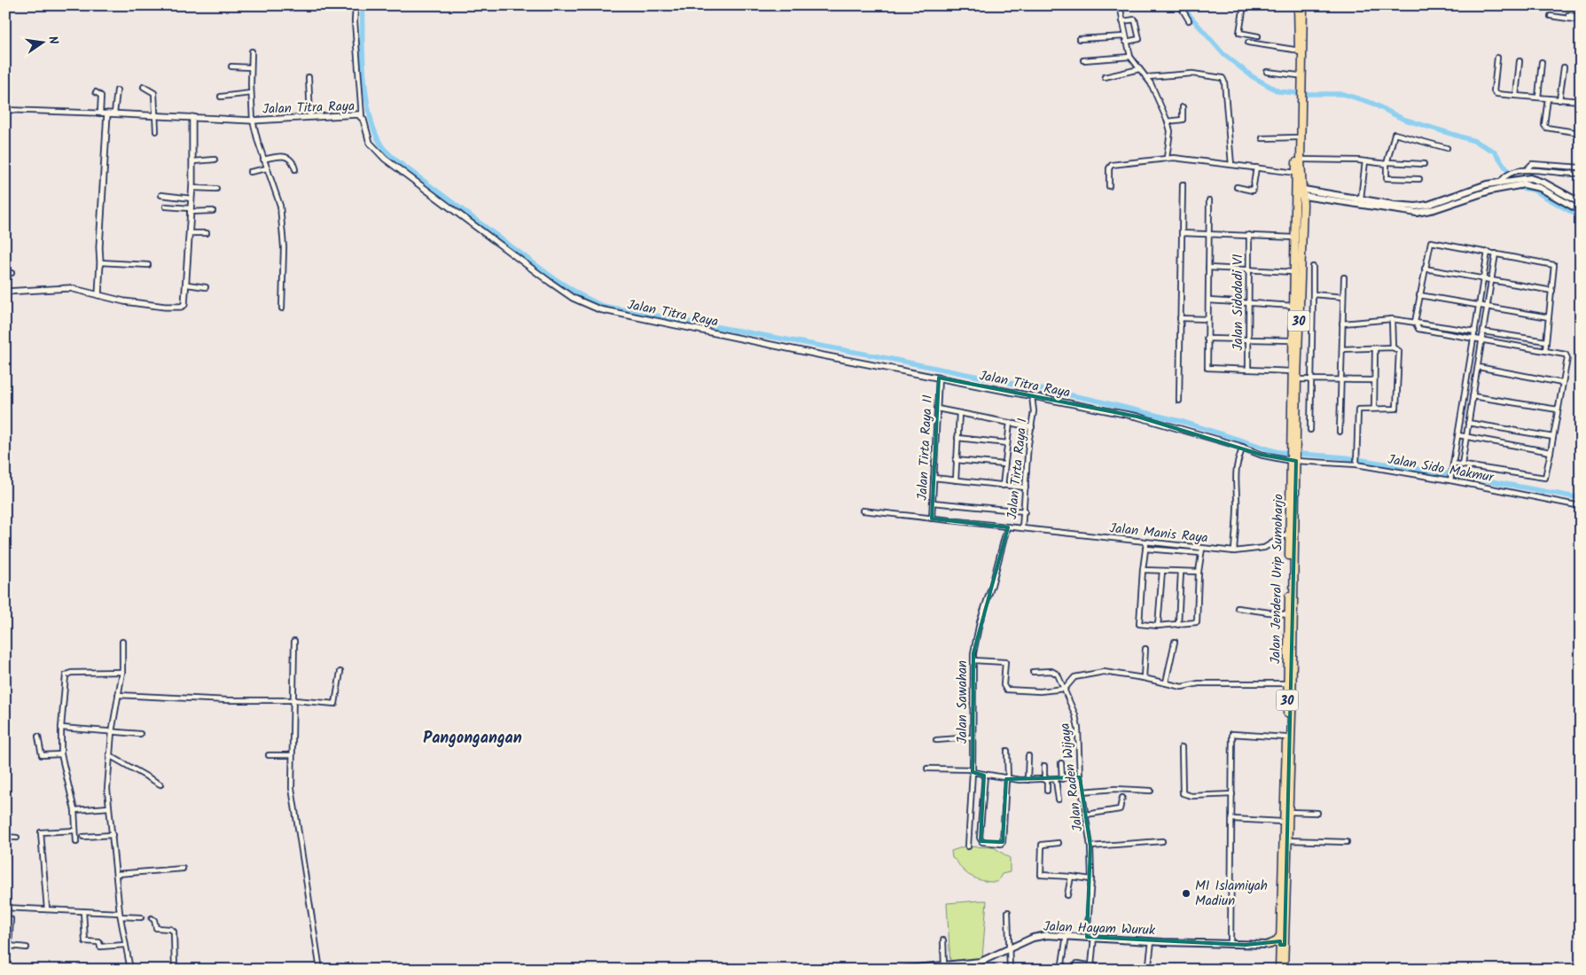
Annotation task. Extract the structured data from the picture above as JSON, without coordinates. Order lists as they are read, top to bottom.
{
  "streets": {
    "highway": ["30", "Jalan Jenderal Urip Sumoharjo"],
    "main road": ["Jalan Hayam Wuruk"],
    "street": [
      "Jalan Titra Raya",
      "Jalan Sidodadi VI",
      "Jalan Tirta Raya II",
      "Jalan Sido Makmur",
      "Jalan Tirta Raya I",
      "Jalan Manis Raya",
      "Jalan Sawahan",
      "Jalan Raden Wijaya"
    ]
  },
  "crossings": [
    ["Jalan Titra Raya", "Jalan Tirta Raya II"],
    ["Jalan Titra Raya", "Jalan Sido Makmur"],
    ["Jalan Titra Raya", "Jalan Tirta Raya I"],
    ["Jalan Titra Raya", "Jalan Jenderal Urip Sumoharjo"],
    ["30", "Jalan Jenderal Urip Sumoharjo"],
    ["Jalan Sido Makmur", "Jalan Jenderal Urip Sumoharjo"],
    ["Jalan Tirta Raya I", "Jalan Manis Raya"],
    ["Jalan Tirta Raya I", "Jalan Sawahan"],
    ["Jalan Manis Raya", "Jalan Jenderal Urip Sumoharjo"],
    ["Jalan Jenderal Urip Sumoharjo", "Jalan Hayam Wuruk"],
    ["Jalan Raden Wijaya", "Jalan Hayam Wuruk"]
  ],
  "districts": ["Pangongangan"],
  "places": ["MI Islamiyah Madiun"],
  "north": "right"
}
